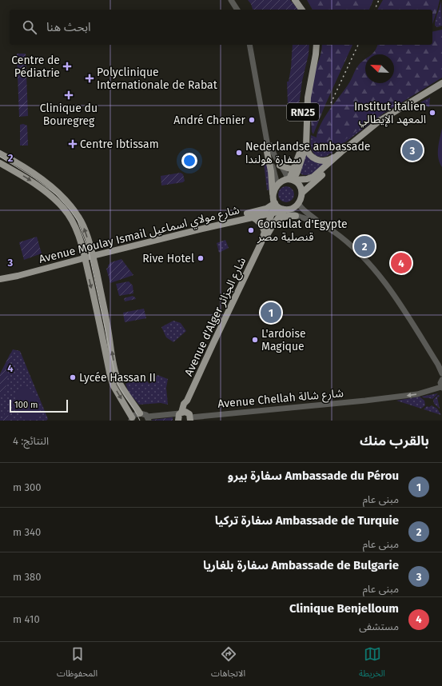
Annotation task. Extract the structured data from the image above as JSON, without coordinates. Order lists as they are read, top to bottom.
{
  "streets": {
    "main road": ["RN25", "Avenue Moulay Ismail شارع مولاي اسماعيل", "Avenue d'Alger شارع الجزائر"],
    "street": ["Avenue Chellah شارع شالة"]
  },
  "crossings": [
    ["RN25", "Avenue Moulay Ismail شارع مولاي اسماعيل"],
    ["RN25", "Avenue d'Alger شارع الجزائر"],
    ["Avenue Moulay Ismail شارع مولاي اسماعيل", "Avenue d'Alger شارع الجزائر"]
  ],
  "one_way": ["Avenue Chellah شارع شالة"],
  "places": {
    "health": [
      "Centre de Pédiatrie",
      "Polyclinique Internationale de Rabat",
      "Clinique du Bouregreg",
      "Centre Ibtissam"
    ],
    "other": [
      "Institut italien المعهد الإيطالي",
      "André Chenier",
      "Nederlandse ambassade سفارة هولندا",
      "Consulat d'Egypte قنصلية مصر",
      "Rive Hotel",
      "L'ardoise Magique",
      "Lycée Hassan II"
    ]
  },
  "scale_bar": "100 m",
  "north": "top left",
  "page": {
    "search": "ابحث هنا",
    "pins": [
      "3",
      "2",
      "4",
      "1"
    ],
    "scale": "100 m",
    "heading": ["بالقرب منك", "النتائج: 4"],
    "list": [
      {
        "mark": "1",
        "name": "Ambassade du Pérou سفارة بيرو",
        "note": "مبنى عام",
        "value": "300 m"
      },
      {
        "mark": "2",
        "name": "Ambassade de Turquie سفارة تركيا",
        "note": "مبنى عام",
        "value": "340 m"
      },
      {
        "mark": "3",
        "name": "Ambassade de Bulgarie سفارة بلغاريا",
        "note": "مبنى عام",
        "value": "380 m"
      },
      {
        "mark": "4",
        "name": "Clinique Benjelloum",
        "note": "مستشفى",
        "value": "410 m"
      }
    ],
    "nav": ["الخريطة", "الاتجاهات", "المحفوظات"]
  },
  "grid": {
    "rows": ["2", "3", "4"]
  }
}
